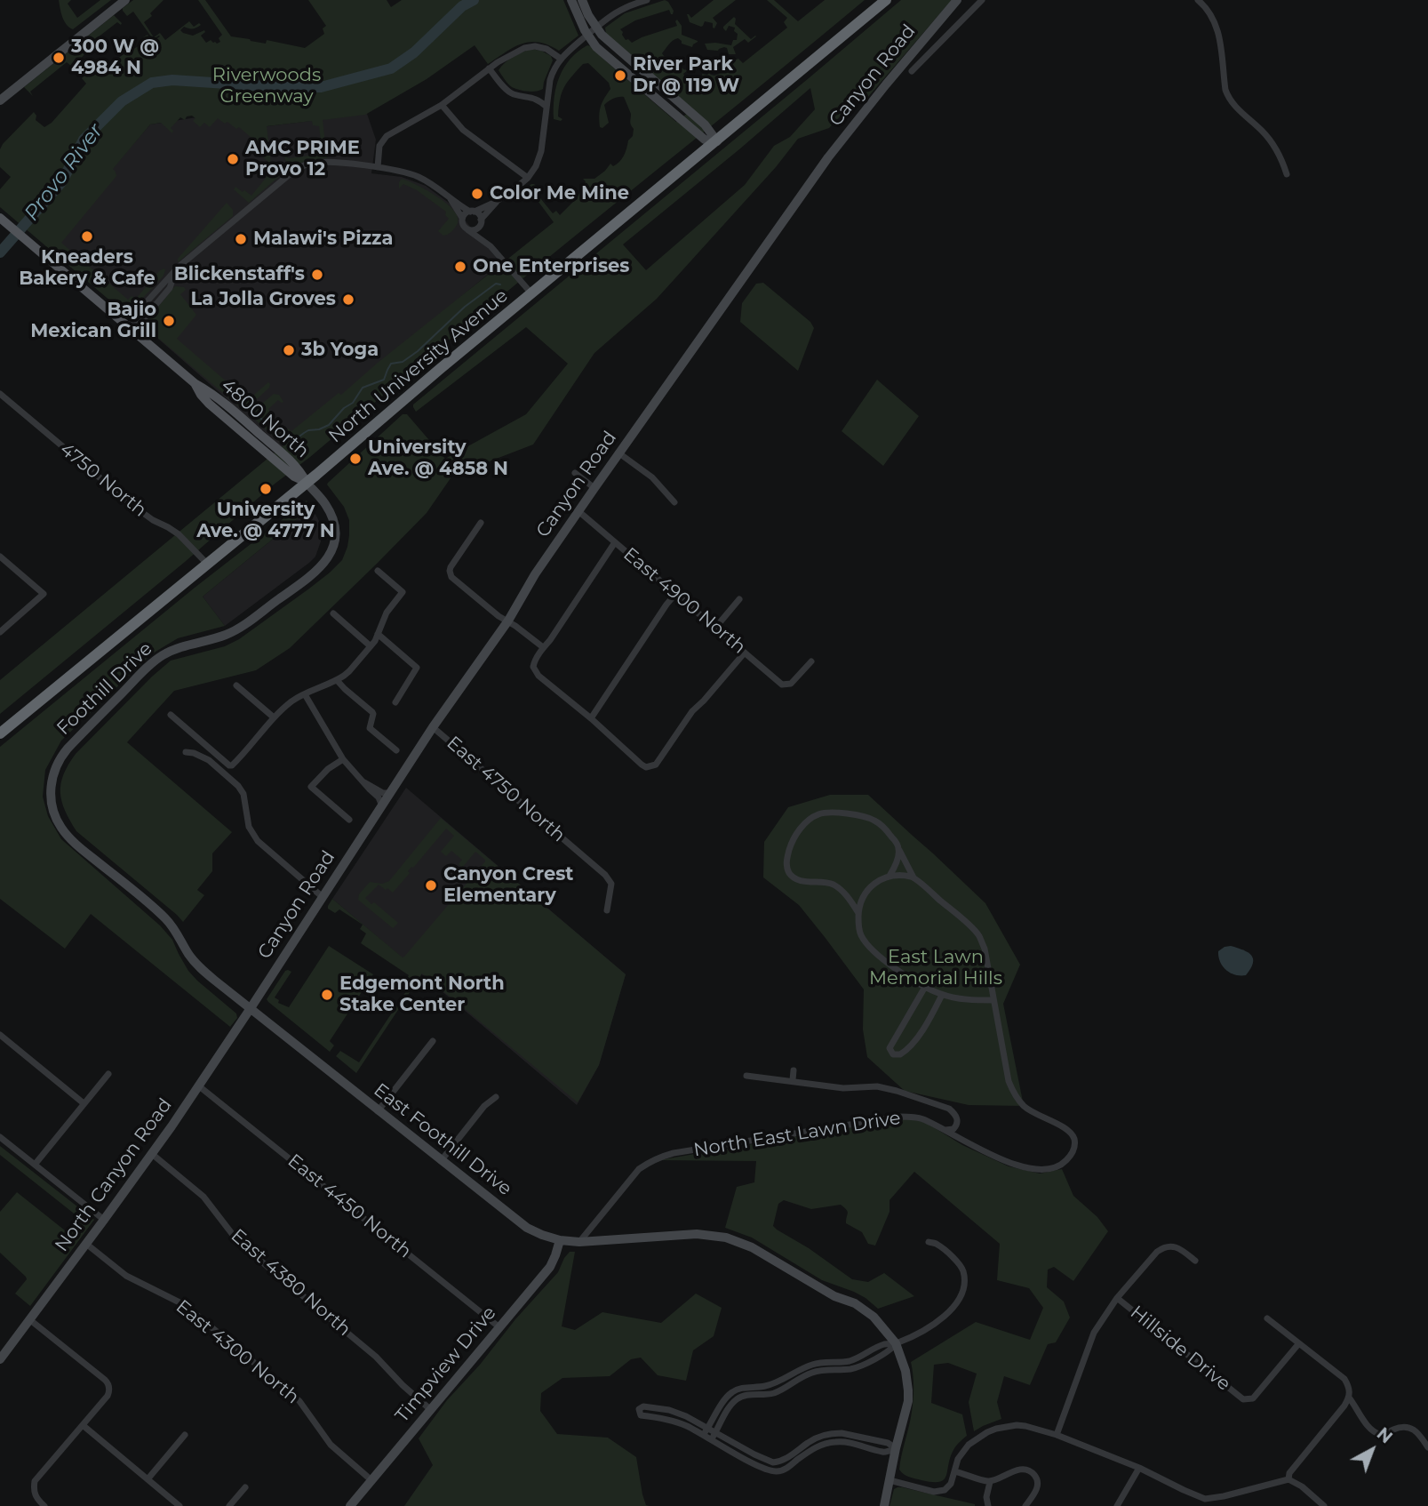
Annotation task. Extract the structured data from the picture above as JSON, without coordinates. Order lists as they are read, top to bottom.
{
  "streets": {
    "highway": ["North University Avenue"],
    "main road": [
      "Canyon Road",
      "4800 North",
      "Foothill Drive",
      "East Foothill Drive",
      "North Canyon Road",
      "Timpview Drive"
    ],
    "street": [
      "4750 North",
      "East 4900 North",
      "East 4750 North",
      "North East Lawn Drive",
      "East 4450 North",
      "East 4380 North",
      "Hillside Drive",
      "East 4300 North"
    ]
  },
  "crossings": [
    ["Canyon Road", "East 4900 North"],
    ["Canyon Road", "East 4750 North"],
    ["Canyon Road", "East Foothill Drive"],
    ["Canyon Road", "North Canyon Road"],
    ["North University Avenue", "4800 North"],
    ["North University Avenue", "4750 North"],
    ["North University Avenue", "Foothill Drive"],
    ["4800 North", "Foothill Drive"],
    ["Foothill Drive", "East Foothill Drive"],
    ["North East Lawn Drive", "East Foothill Drive"],
    ["East Foothill Drive", "North Canyon Road"],
    ["East Foothill Drive", "Timpview Drive"],
    ["North Canyon Road", "East 4450 North"],
    ["North Canyon Road", "East 4380 North"],
    ["North Canyon Road", "East 4300 North"],
    ["East 4450 North", "Timpview Drive"],
    ["East 4380 North", "Timpview Drive"],
    ["East 4300 North", "Timpview Drive"]
  ],
  "water": ["Provo River"],
  "parks": ["Riverwoods Greenway", "East Lawn Memorial Hills"],
  "places": [
    "300 W @ 4984 N",
    "River Park Dr @ 119 W",
    "AMC PRIME Provo 12",
    "Color Me Mine",
    "Kneaders Bakery & Cafe",
    "Malawi's Pizza",
    "One Enterprises",
    "Blickenstaff's",
    "La Jolla Groves",
    "Bajio Mexican Grill",
    "3b Yoga",
    "University Ave. @ 4858 N",
    "University Ave. @ 4777 N",
    "Canyon Crest Elementary",
    "Edgemont North Stake Center"
  ],
  "north": "top right"
}
